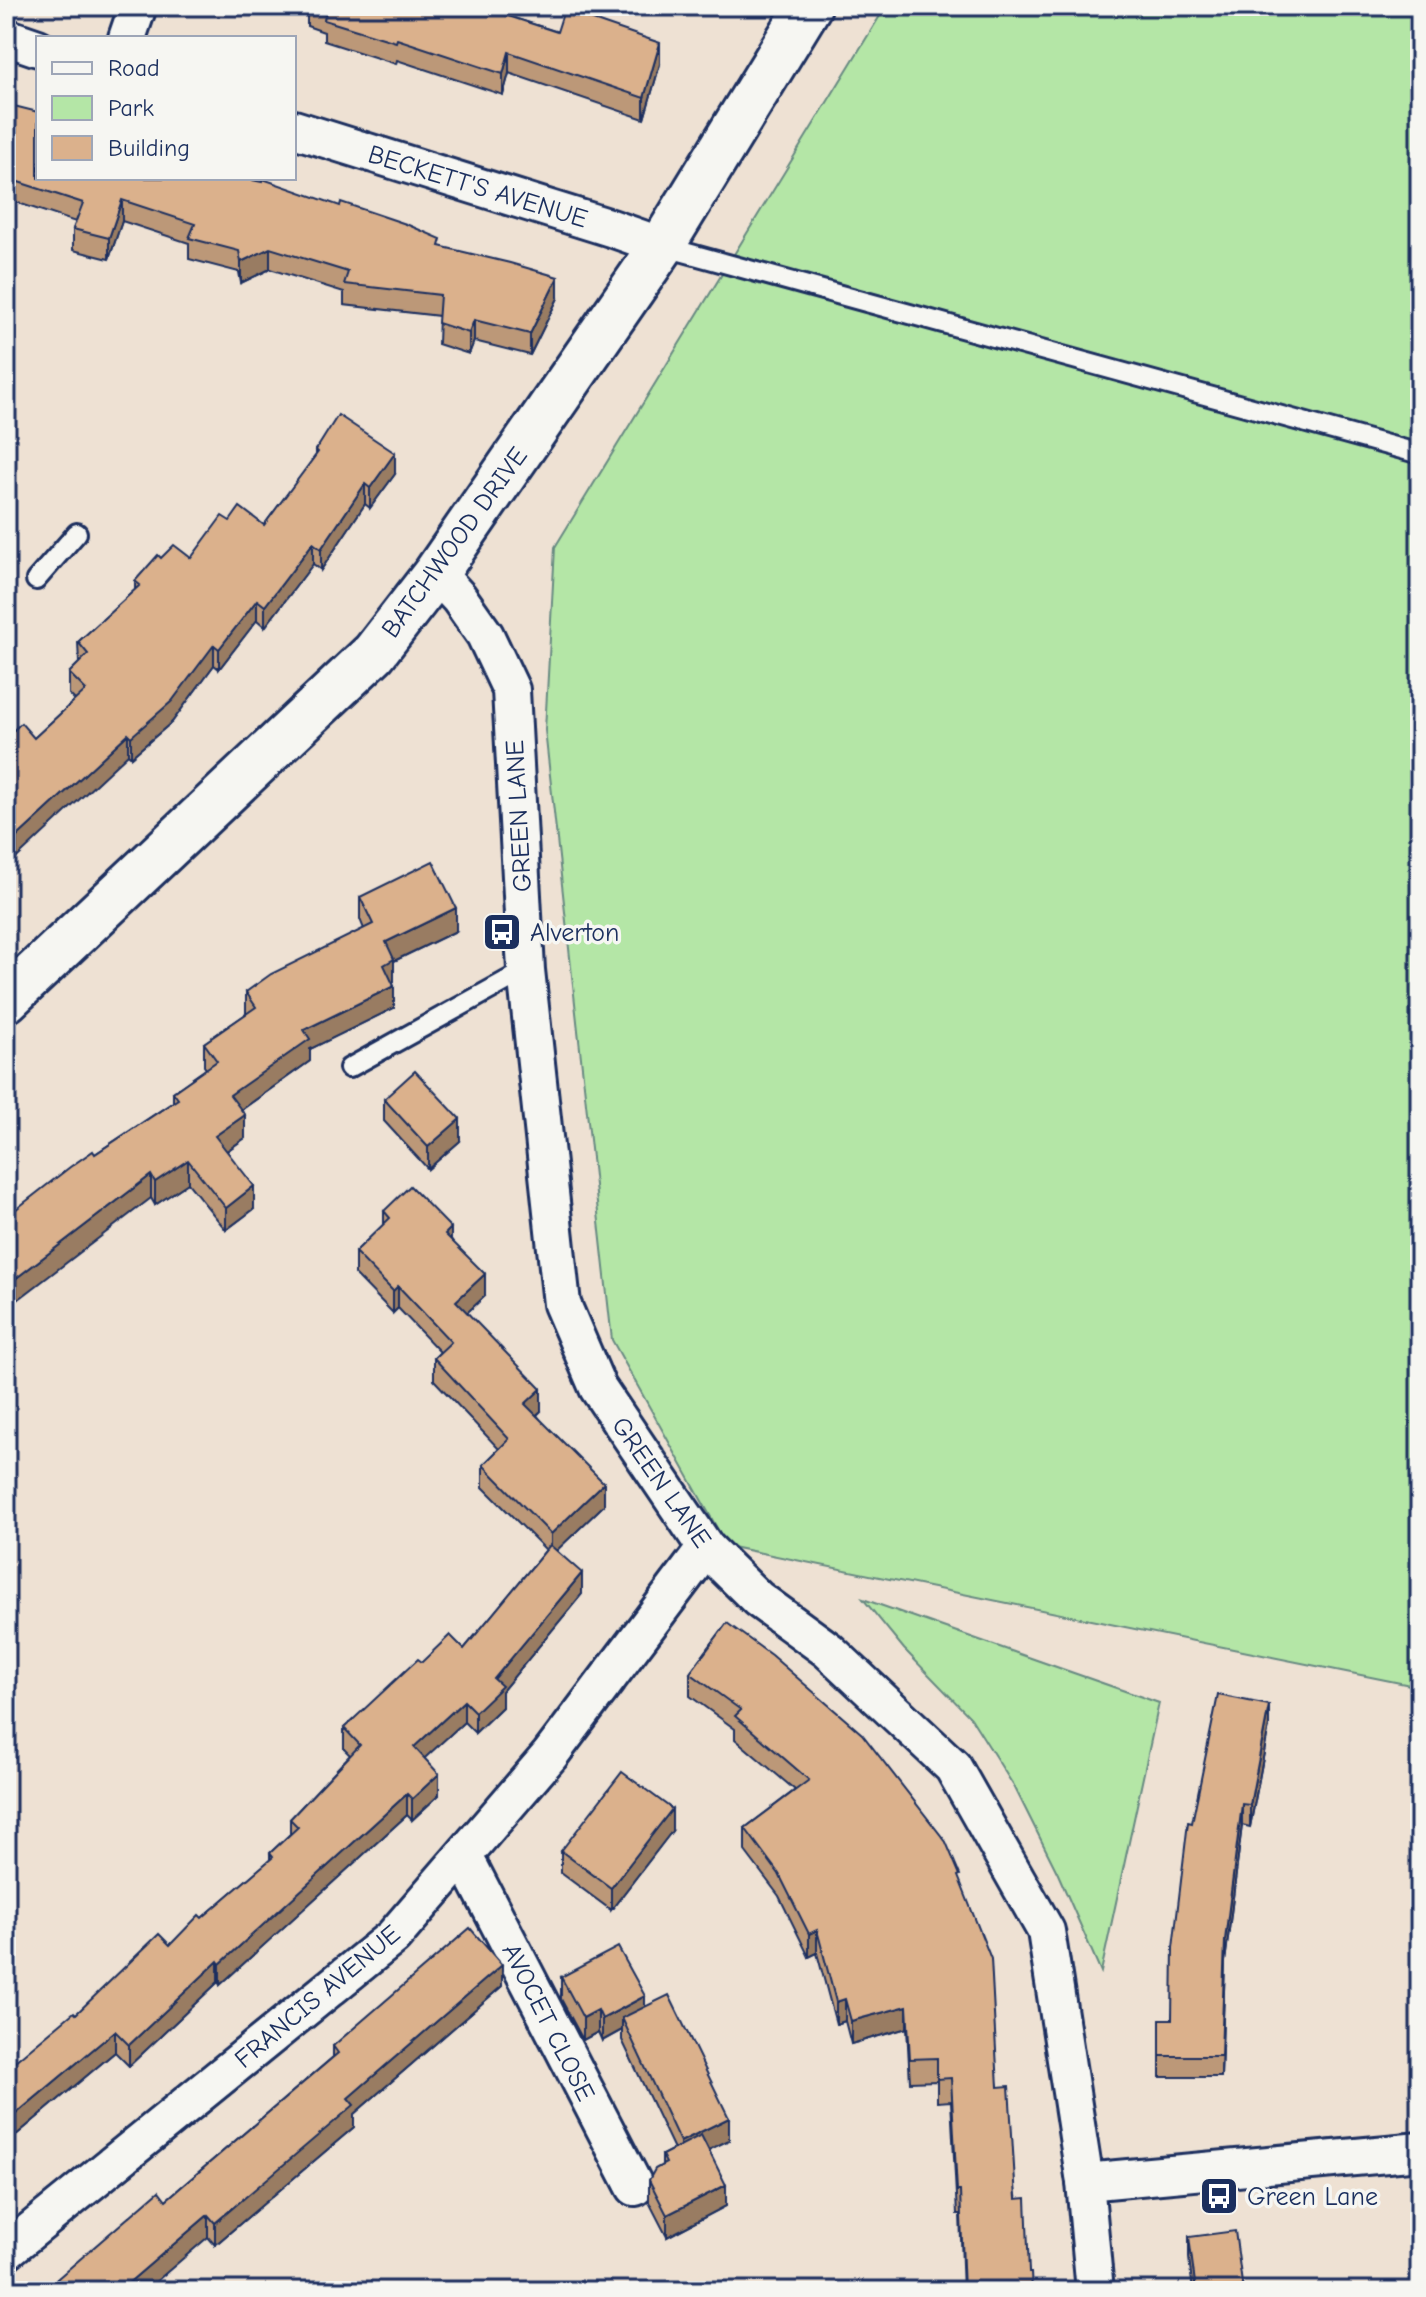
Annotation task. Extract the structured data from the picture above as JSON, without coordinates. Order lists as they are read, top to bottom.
{
  "streets": {
    "street": [
      "BECKETT'S AVENUE",
      "BATCHWOOD DRIVE",
      "GREEN LANE",
      "FRANCIS AVENUE",
      "AVOCET CLOSE"
    ]
  },
  "crossings": [
    ["BECKETT'S AVENUE", "BATCHWOOD DRIVE"],
    ["BATCHWOOD DRIVE", "GREEN LANE"],
    ["GREEN LANE", "FRANCIS AVENUE"],
    ["FRANCIS AVENUE", "AVOCET CLOSE"]
  ],
  "places": {
    "bus stop": ["Alverton", "Green Lane"]
  },
  "legend": ["Road", "Park", "Building"]
}
